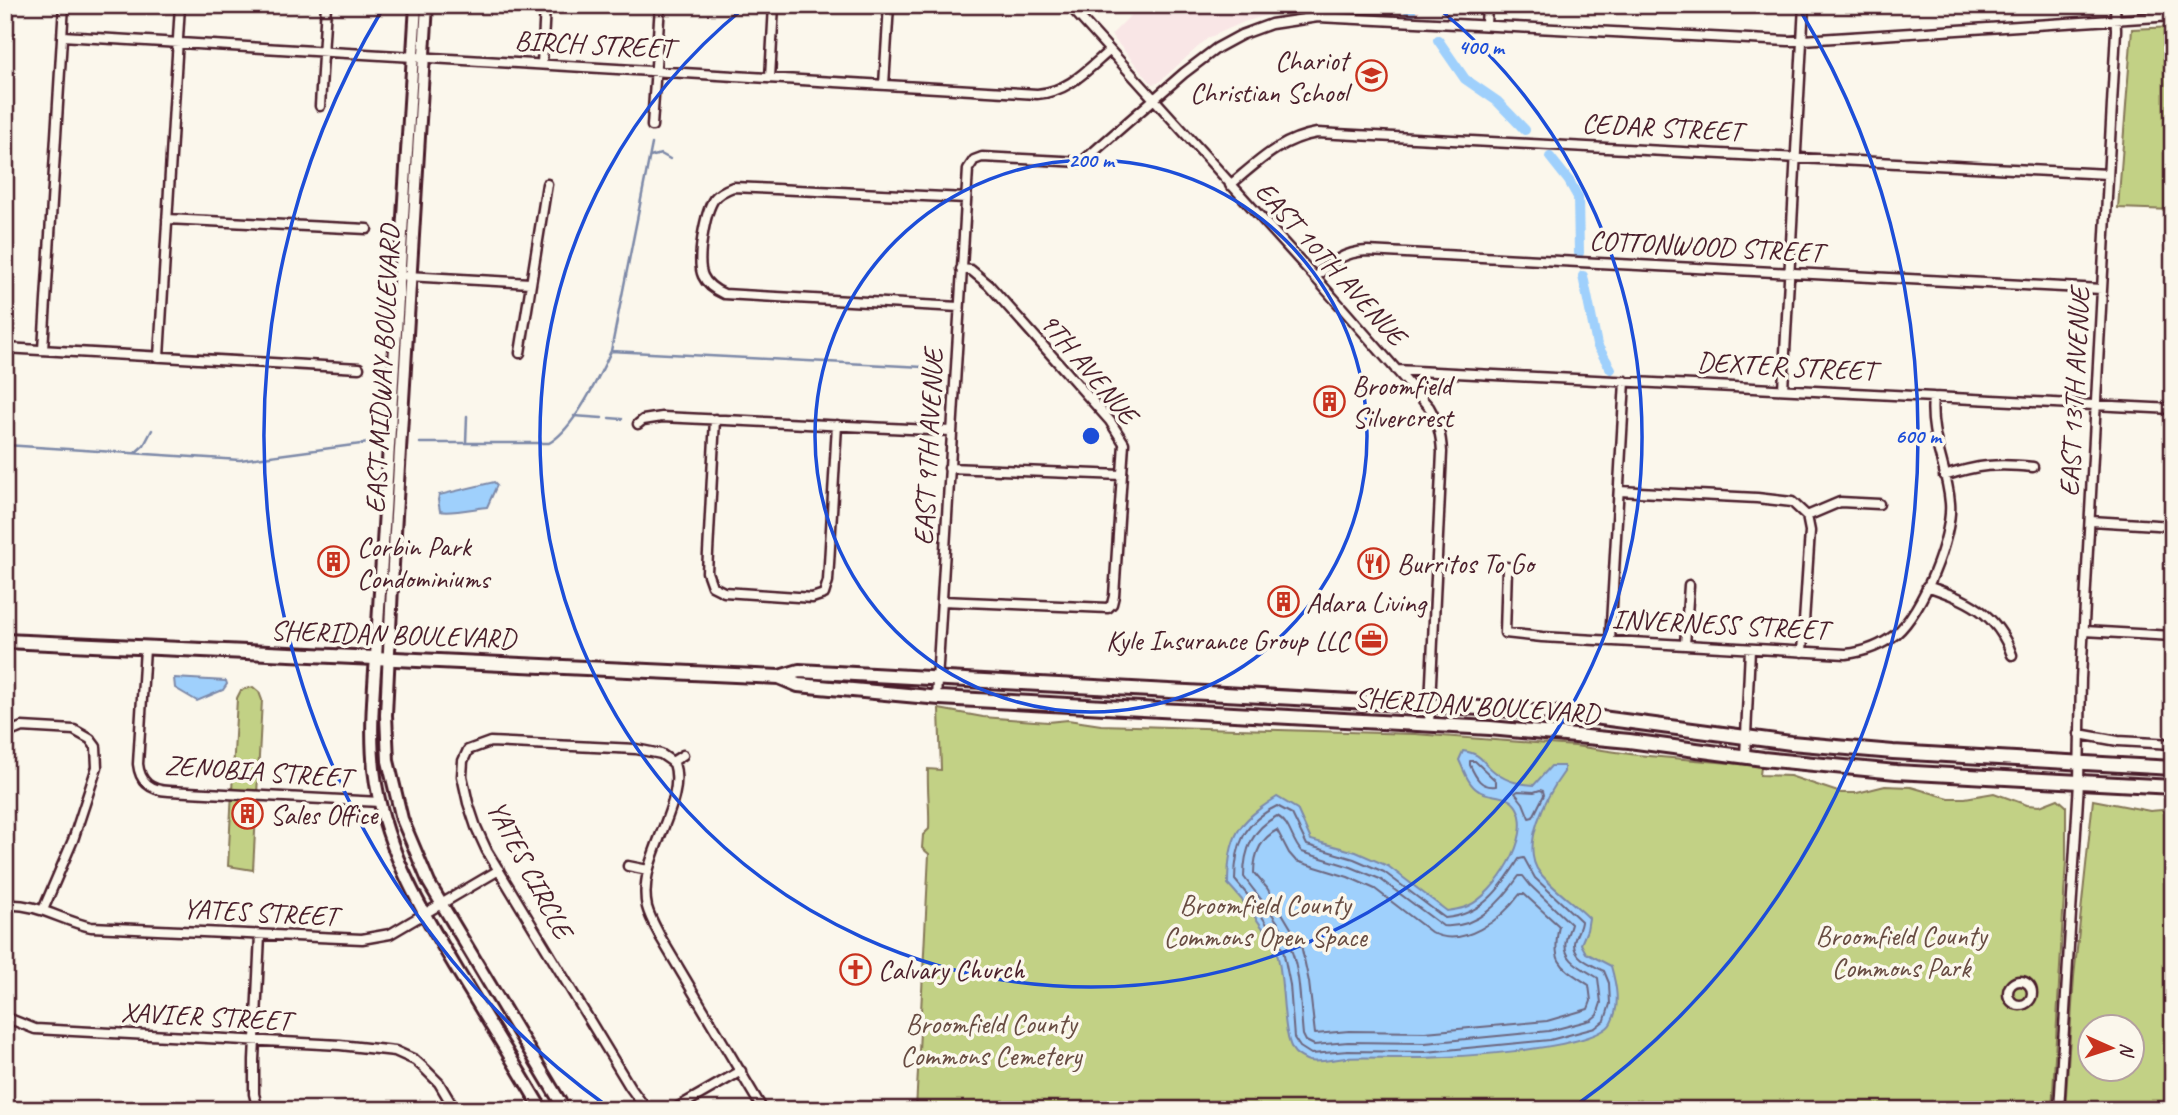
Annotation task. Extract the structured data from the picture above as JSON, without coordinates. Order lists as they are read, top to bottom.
{
  "streets": {
    "main road": ["EAST MIDWAY BOULEVARD", "SHERIDAN BOULEVARD"],
    "street": [
      "BIRCH STREET",
      "CEDAR STREET",
      "COTTONWOOD STREET",
      "EAST 10TH AVENUE",
      "DEXTER STREET",
      "9TH AVENUE",
      "EAST 13TH AVENUE",
      "EAST 9TH AVENUE",
      "INVERNESS STREET",
      "ZENOBIA STREET",
      "YATES CIRCLE",
      "YATES STREET",
      "XAVIER STREET"
    ]
  },
  "crossings": [
    ["BIRCH STREET", "EAST 10TH AVENUE"],
    ["BIRCH STREET", "EAST MIDWAY BOULEVARD"],
    ["CEDAR STREET", "EAST 10TH AVENUE"],
    ["CEDAR STREET", "EAST 13TH AVENUE"],
    ["COTTONWOOD STREET", "EAST 10TH AVENUE"],
    ["COTTONWOOD STREET", "EAST 13TH AVENUE"],
    ["EAST 10TH AVENUE", "DEXTER STREET"],
    ["EAST 10TH AVENUE", "EAST 9TH AVENUE"],
    ["EAST 10TH AVENUE", "SHERIDAN BOULEVARD"],
    ["DEXTER STREET", "EAST 13TH AVENUE"],
    ["DEXTER STREET", "INVERNESS STREET"],
    ["9TH AVENUE", "EAST 9TH AVENUE"],
    ["EAST MIDWAY BOULEVARD", "SHERIDAN BOULEVARD"],
    ["EAST MIDWAY BOULEVARD", "ZENOBIA STREET"],
    ["EAST MIDWAY BOULEVARD", "YATES STREET"],
    ["EAST 13TH AVENUE", "SHERIDAN BOULEVARD"],
    ["EAST 9TH AVENUE", "SHERIDAN BOULEVARD"],
    ["SHERIDAN BOULEVARD", "ZENOBIA STREET"],
    ["YATES CIRCLE", "YATES STREET"]
  ],
  "parks": ["Broomfield County Commons Open Space", "Broomfield County Commons Park", "Broomfield County Commons Cemetery"],
  "places": {
    "school or university": ["Chariot Christian School"],
    "building": [
      "Broomfield Silvercrest",
      "Corbin Park Condominiums",
      "Adara Living",
      "Sales Office"
    ],
    "restaurant": ["Burritos To Go"],
    "office": ["Kyle Insurance Group LLC"],
    "church": ["Calvary Church"]
  },
  "north": "right",
  "rings": ["400 m", "200 m", "600 m"]
}
